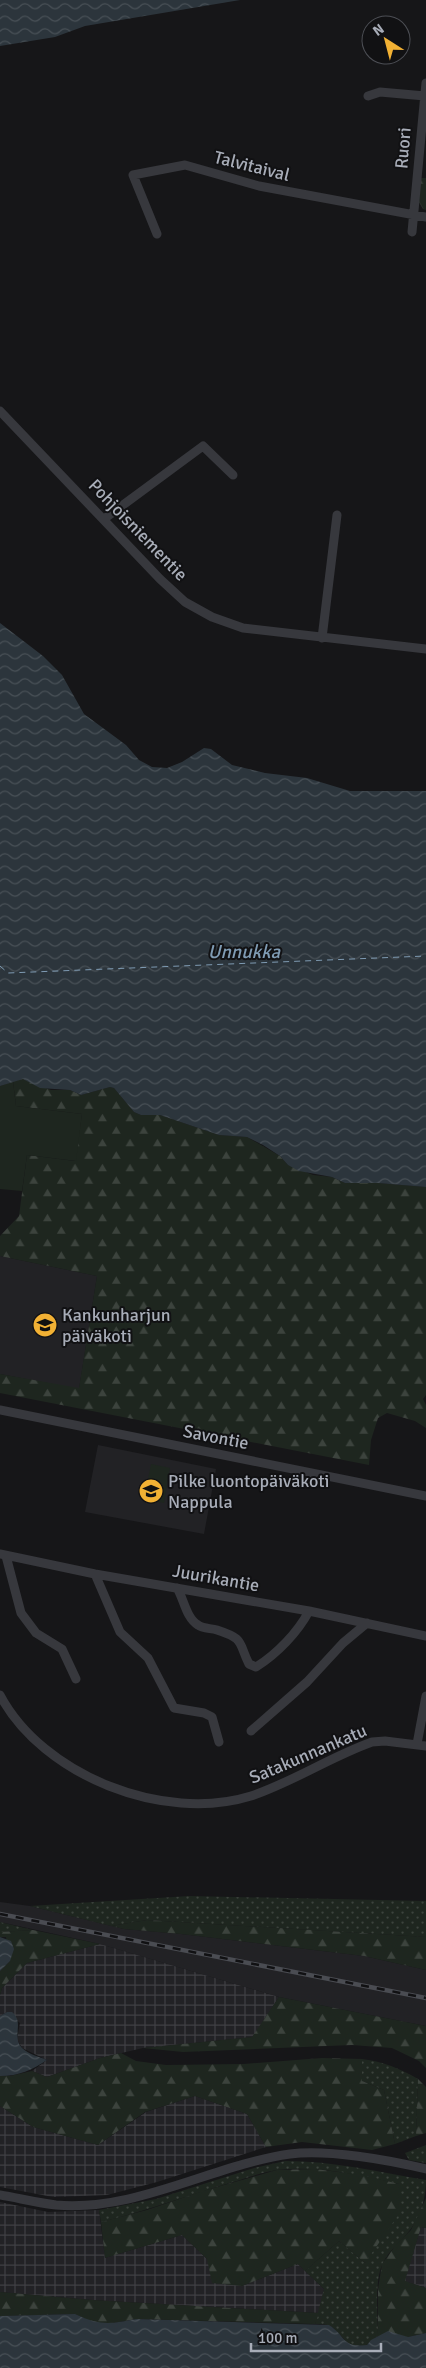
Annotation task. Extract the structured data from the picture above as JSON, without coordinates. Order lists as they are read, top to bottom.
{
  "streets": {
    "street": [
      "Ruori",
      "Talvitaival",
      "Pohjoisniementie",
      "Savontie",
      "Juurikantie",
      "Satakunnankatu"
    ]
  },
  "crossings": [
    ["Ruori", "Talvitaival"]
  ],
  "water": ["Unnukka"],
  "places": {
    "school or university": ["Kankunharjun päiväkoti", "Pilke luontopäiväkoti Nappula"]
  },
  "scale_bar": "100 m",
  "north": "top left"
}
